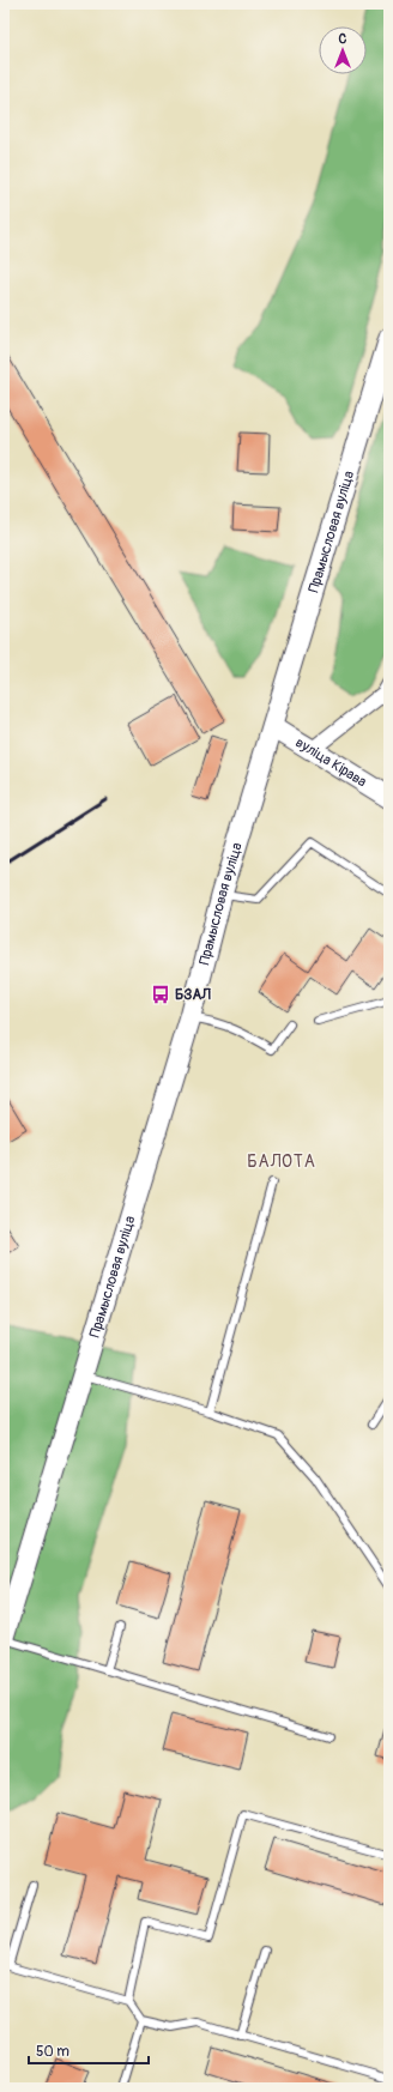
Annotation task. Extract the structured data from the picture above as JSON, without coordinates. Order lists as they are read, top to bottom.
{
  "streets": {
    "main road": ["Прамысловая вуліца", "вуліца Кірава"]
  },
  "crossings": [
    ["Прамысловая вуліца", "вуліца Кірава"]
  ],
  "districts": ["БАЛОТА"],
  "places": {
    "bus stop": ["БЗАЛ"]
  },
  "scale_bar": "50 m",
  "north": "top"
}
